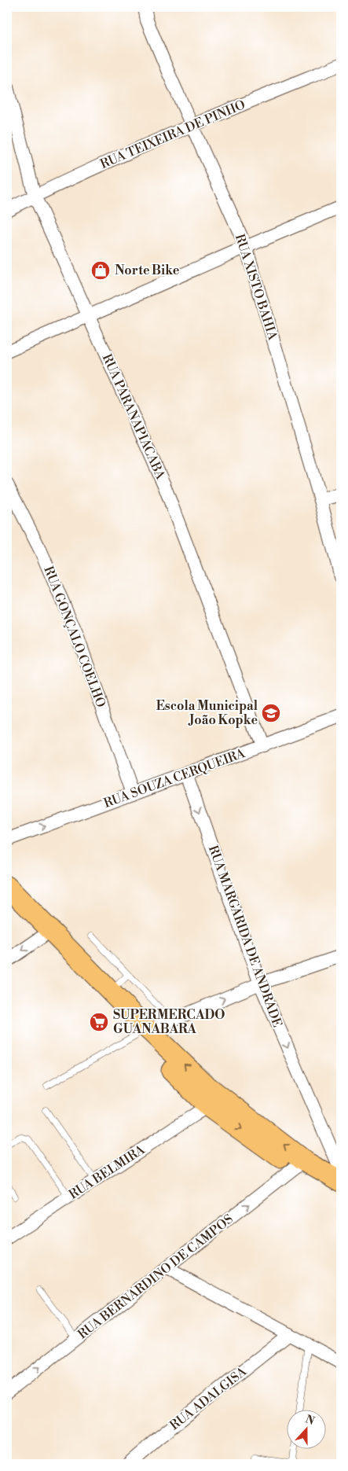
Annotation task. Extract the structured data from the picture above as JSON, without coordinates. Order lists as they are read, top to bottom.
{
  "streets": {
    "street": [
      "RUA TEIXEIRA DE PINHO",
      "RUA XISTO BAHIA",
      "RUA PARANAPIACABA",
      "RUA GONÇALO COELHO",
      "RUA SOUZA CERQUEIRA",
      "RUA MARGARIDA DE ANDRADE",
      "RUA BELMIRA",
      "RUA BERNARDINO DE CAMPOS",
      "RUA ADALGISA"
    ]
  },
  "crossings": [
    ["RUA TEIXEIRA DE PINHO", "RUA XISTO BAHIA"],
    ["RUA TEIXEIRA DE PINHO", "RUA PARANAPIACABA"],
    ["RUA PARANAPIACABA", "RUA SOUZA CERQUEIRA"],
    ["RUA GONÇALO COELHO", "RUA SOUZA CERQUEIRA"],
    ["RUA SOUZA CERQUEIRA", "RUA MARGARIDA DE ANDRADE"]
  ],
  "one_way": ["RUA SOUZA CERQUEIRA", "RUA MARGARIDA DE ANDRADE", "RUA BERNARDINO DE CAMPOS"],
  "places": {
    "shop": ["Norte Bike"],
    "school or university": ["Escola Municipal João Kopke"],
    "supermarket": ["SUPERMERCADO GUANABARA"]
  },
  "north": "top"
}
